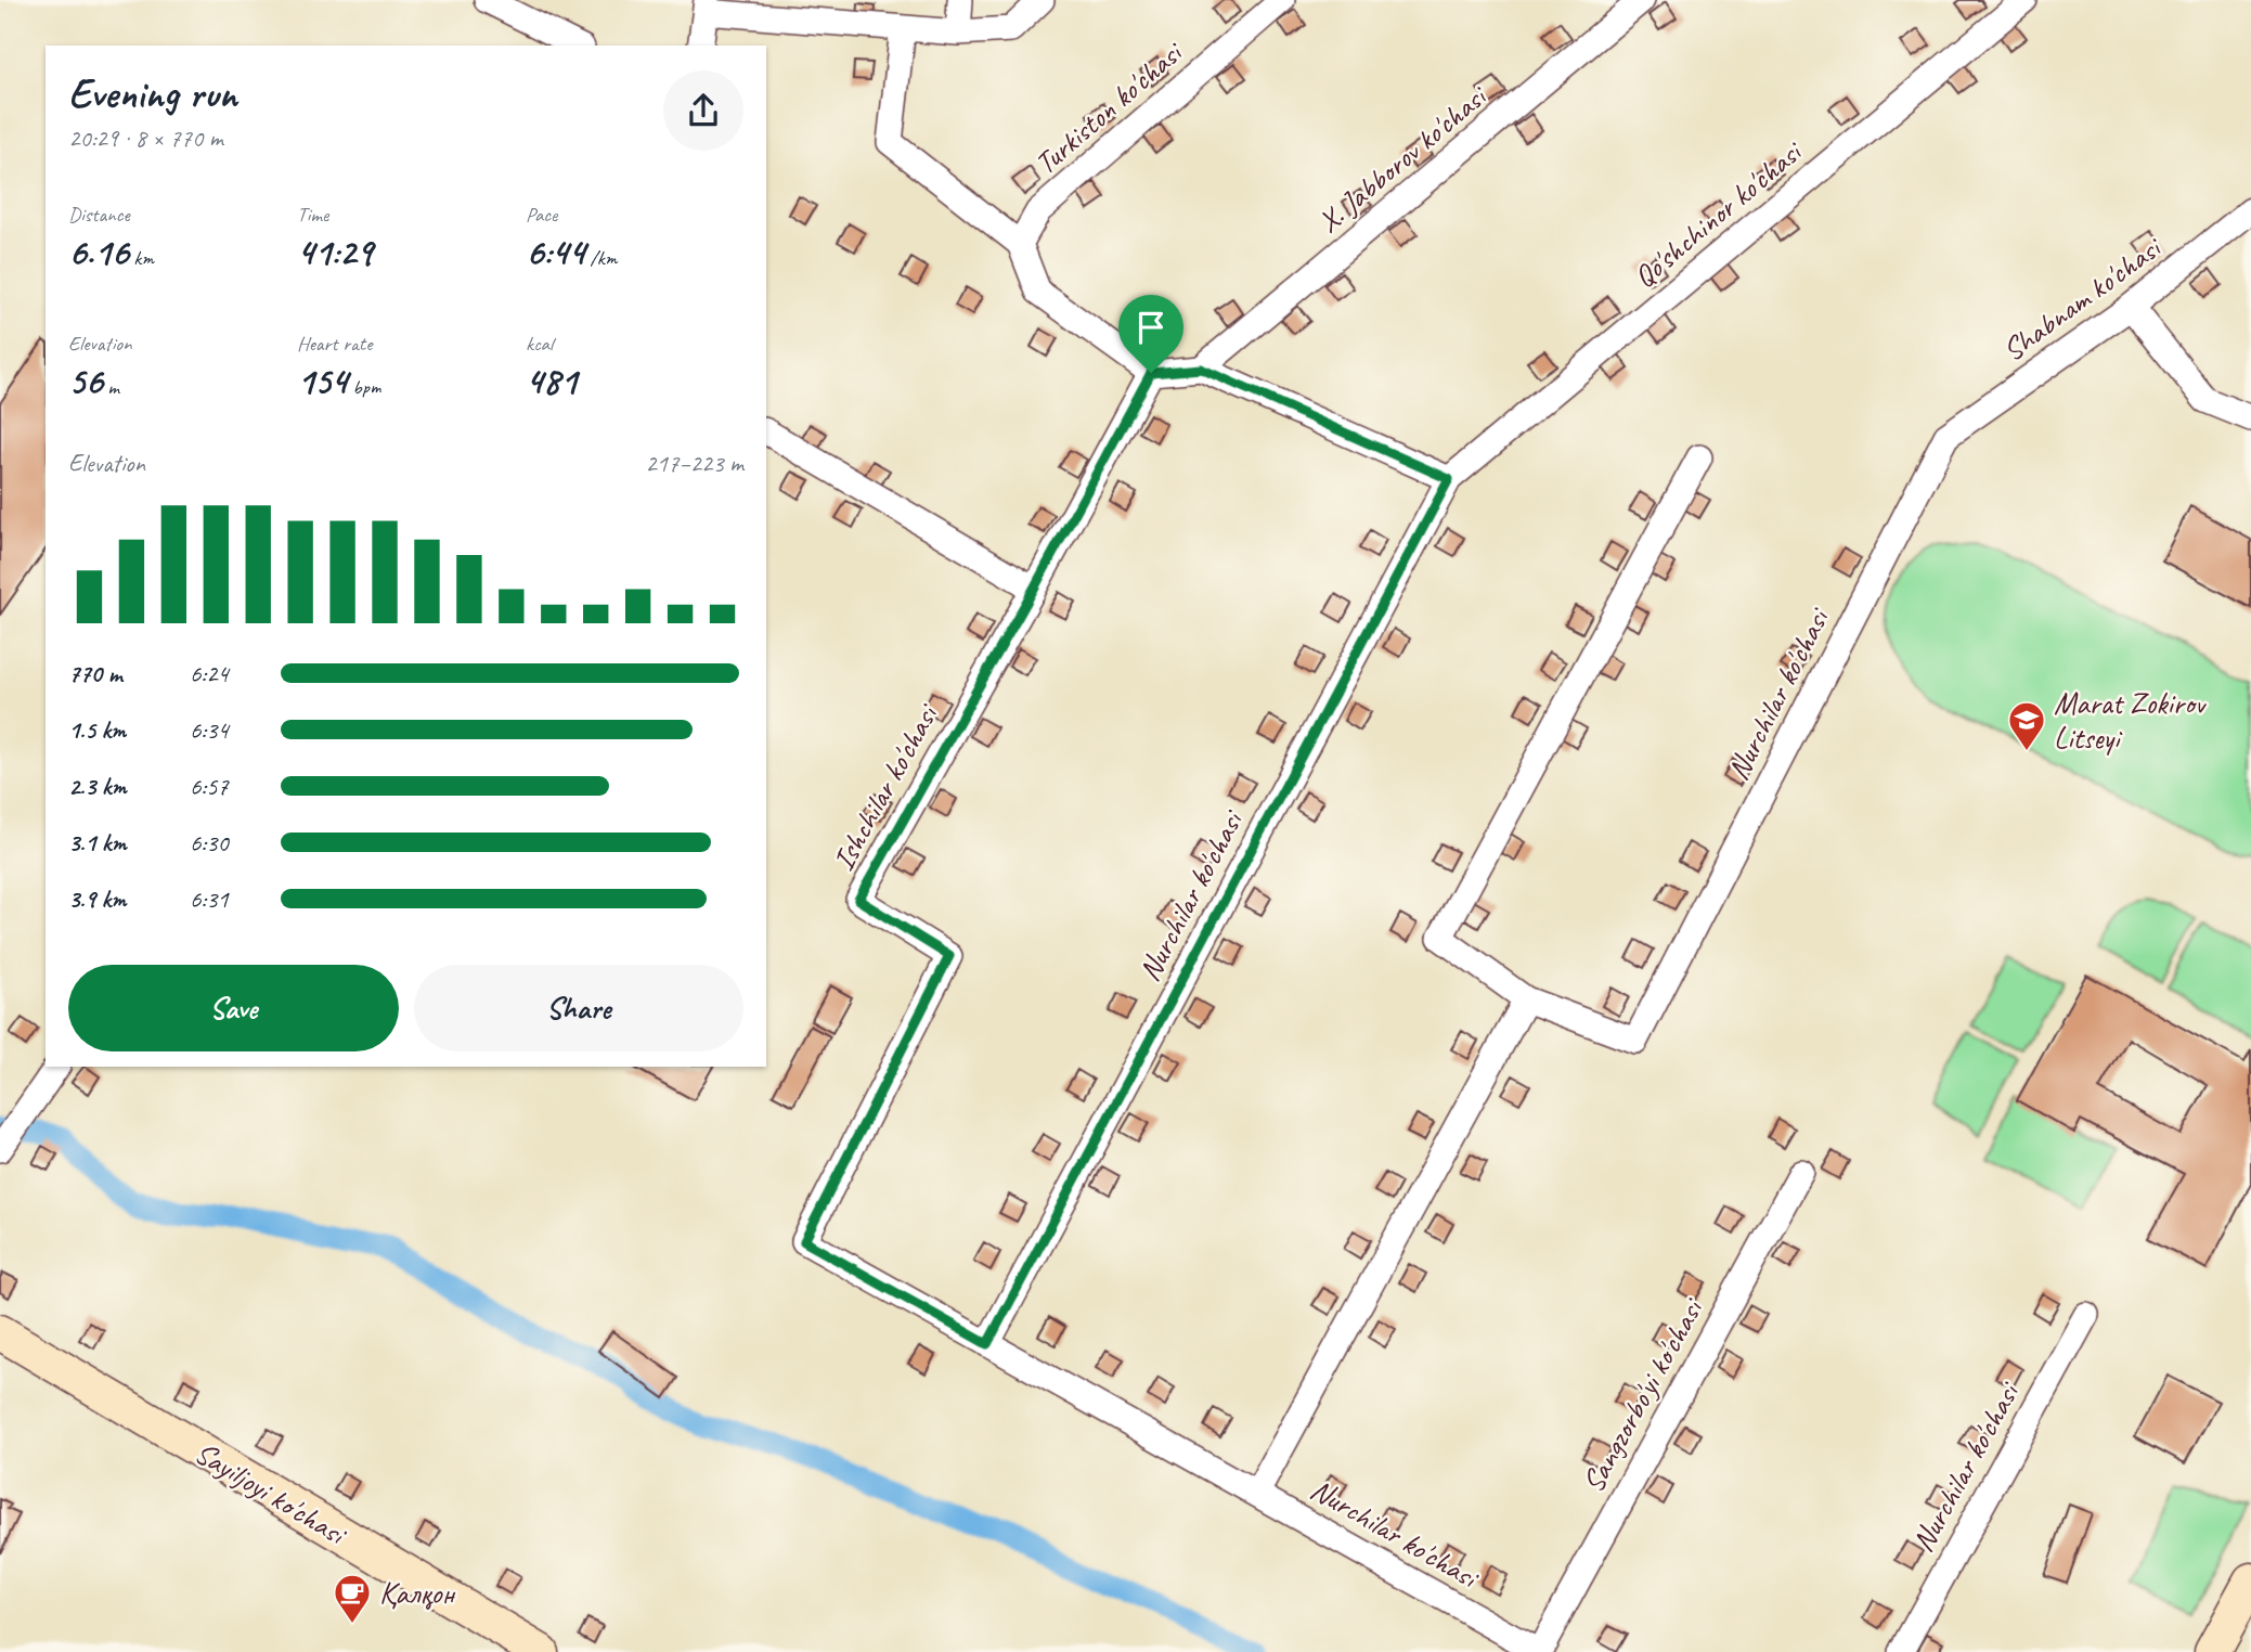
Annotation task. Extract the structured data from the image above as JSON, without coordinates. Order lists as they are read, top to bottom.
{
  "streets": {
    "main road": ["Sayiljoyi ko'chasi"],
    "street": [
      "Turkiston ko'chasi",
      "X. Jabborov ko'chasi",
      "Qo'shchinor ko'chasi",
      "Shabnam ko'chasi",
      "Nurchilar ko'chasi",
      "Ishchilar ko'chasi",
      "Sangzorbo'yi ko'chasi"
    ]
  },
  "crossings": [
    ["Qo'shchinor ko'chasi", "Nurchilar ko'chasi"],
    ["Shabnam ko'chasi", "Nurchilar ko'chasi"],
    ["Nurchilar ko'chasi", "Ishchilar ko'chasi"],
    ["Nurchilar ko'chasi", "Sangzorbo'yi ko'chasi"]
  ],
  "places": {
    "school or university": ["Marat Zokirov Litseyi"],
    "cafe": ["Қалқон"]
  },
  "page": {
    "heading": ["Evening run", "20:29 · 8 × 770 m"],
    "stats": [
      ["Distance", "6.16 km"],
      ["Time", "41:29"],
      ["Pace", "6:44 /km"],
      ["Elevation", "56 m"],
      ["Heart rate", "154 bpm"],
      ["kcal", "481"]
    ],
    "chart": ["Elevation", "217–223 m"],
    "list": [
      {
        "name": "770 m",
        "note": "6:24"
      },
      {
        "name": "1.5 km",
        "note": "6:34"
      },
      {
        "name": "2.3 km",
        "note": "6:57"
      },
      {
        "name": "3.1 km",
        "note": "6:30"
      },
      {
        "name": "3.9 km",
        "note": "6:31"
      }
    ],
    "buttons": ["Save", "Share"]
  }
}
